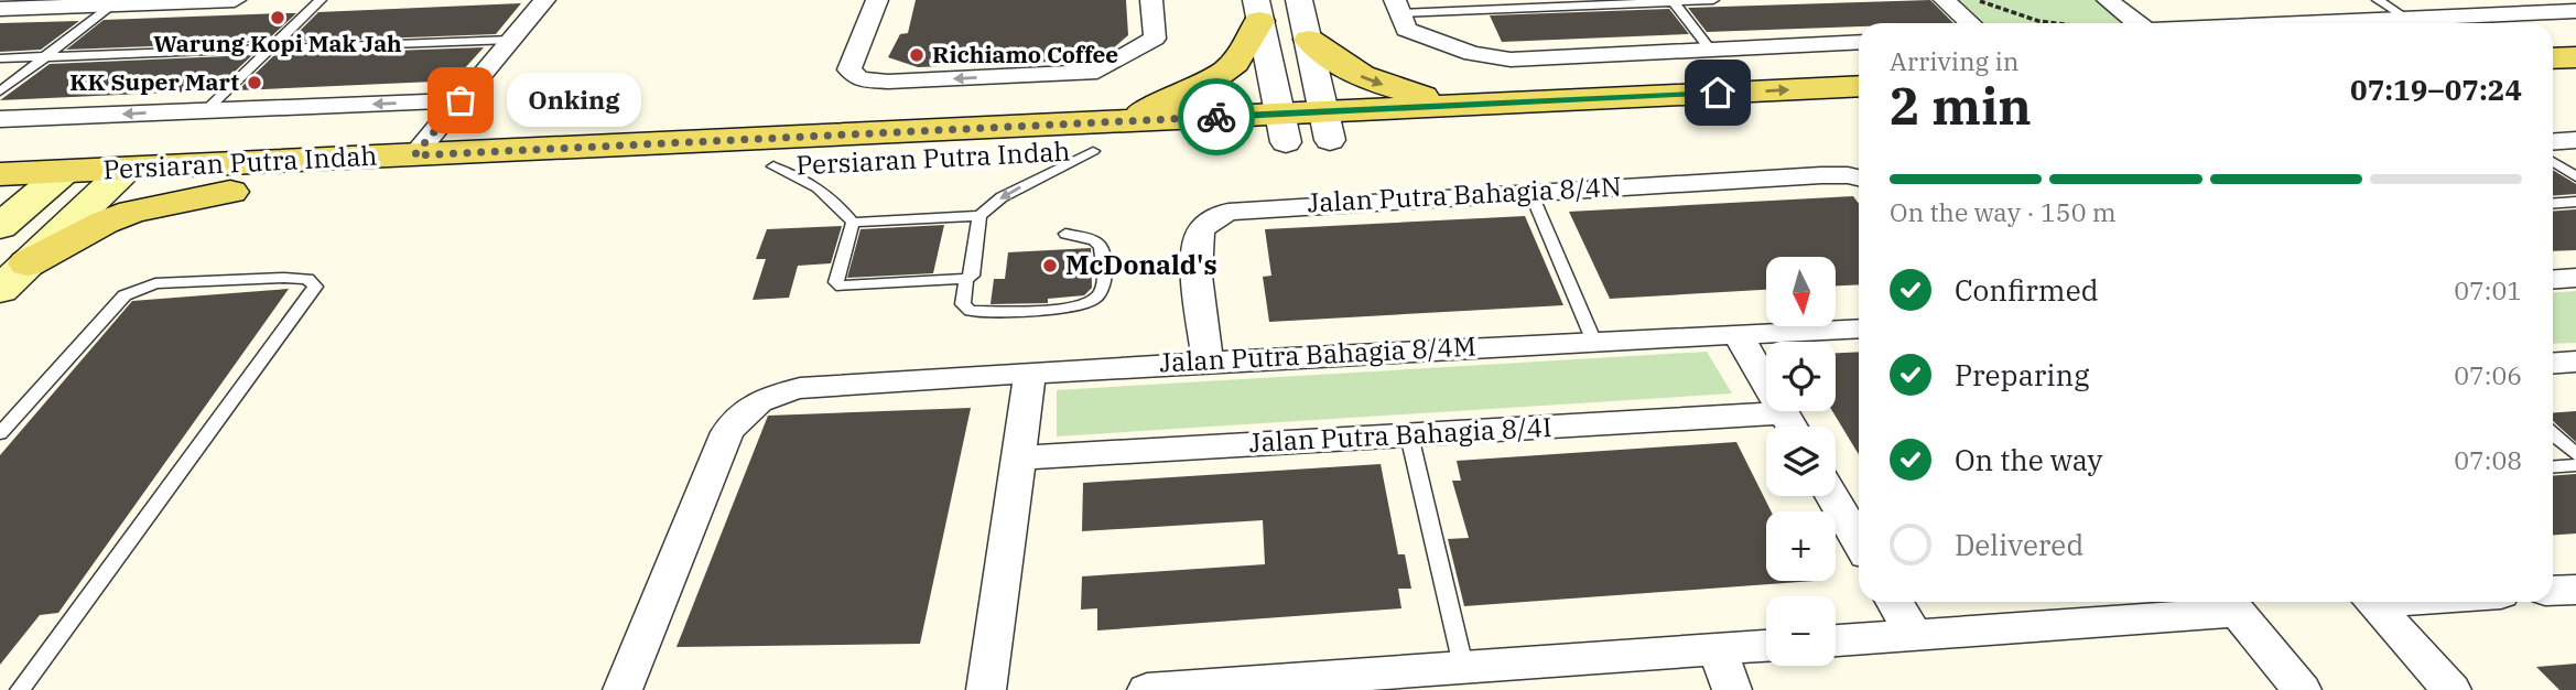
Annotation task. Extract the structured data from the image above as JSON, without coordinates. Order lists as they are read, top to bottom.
{
  "streets": {
    "main road": ["Persiaran Putra Indah"],
    "street": ["Jalan Putra Bahagia 8/4N", "Jalan Putra Bahagia 8/4M", "Jalan Putra Bahagia 8/4I"]
  },
  "crossings": [
    ["Jalan Putra Bahagia 8/4N", "Jalan Putra Bahagia 8/4M"]
  ],
  "places": [
    "Warung Kopi Mak Jah",
    "Richiamo Coffee",
    "KK Super Mart",
    "Onking",
    "McDonald's"
  ],
  "north": "bottom",
  "page": {
    "heading": ["2 min", "Arriving in", "07:19–07:24"],
    "bubble": "Onking",
    "bar": "On the way · 150 m",
    "list": [
      ["Confirmed", "07:01"],
      ["Preparing", "07:06"],
      ["On the way", "07:08"],
      "Delivered"
    ],
    "map_buttons": ["+", "−"]
  }
}
